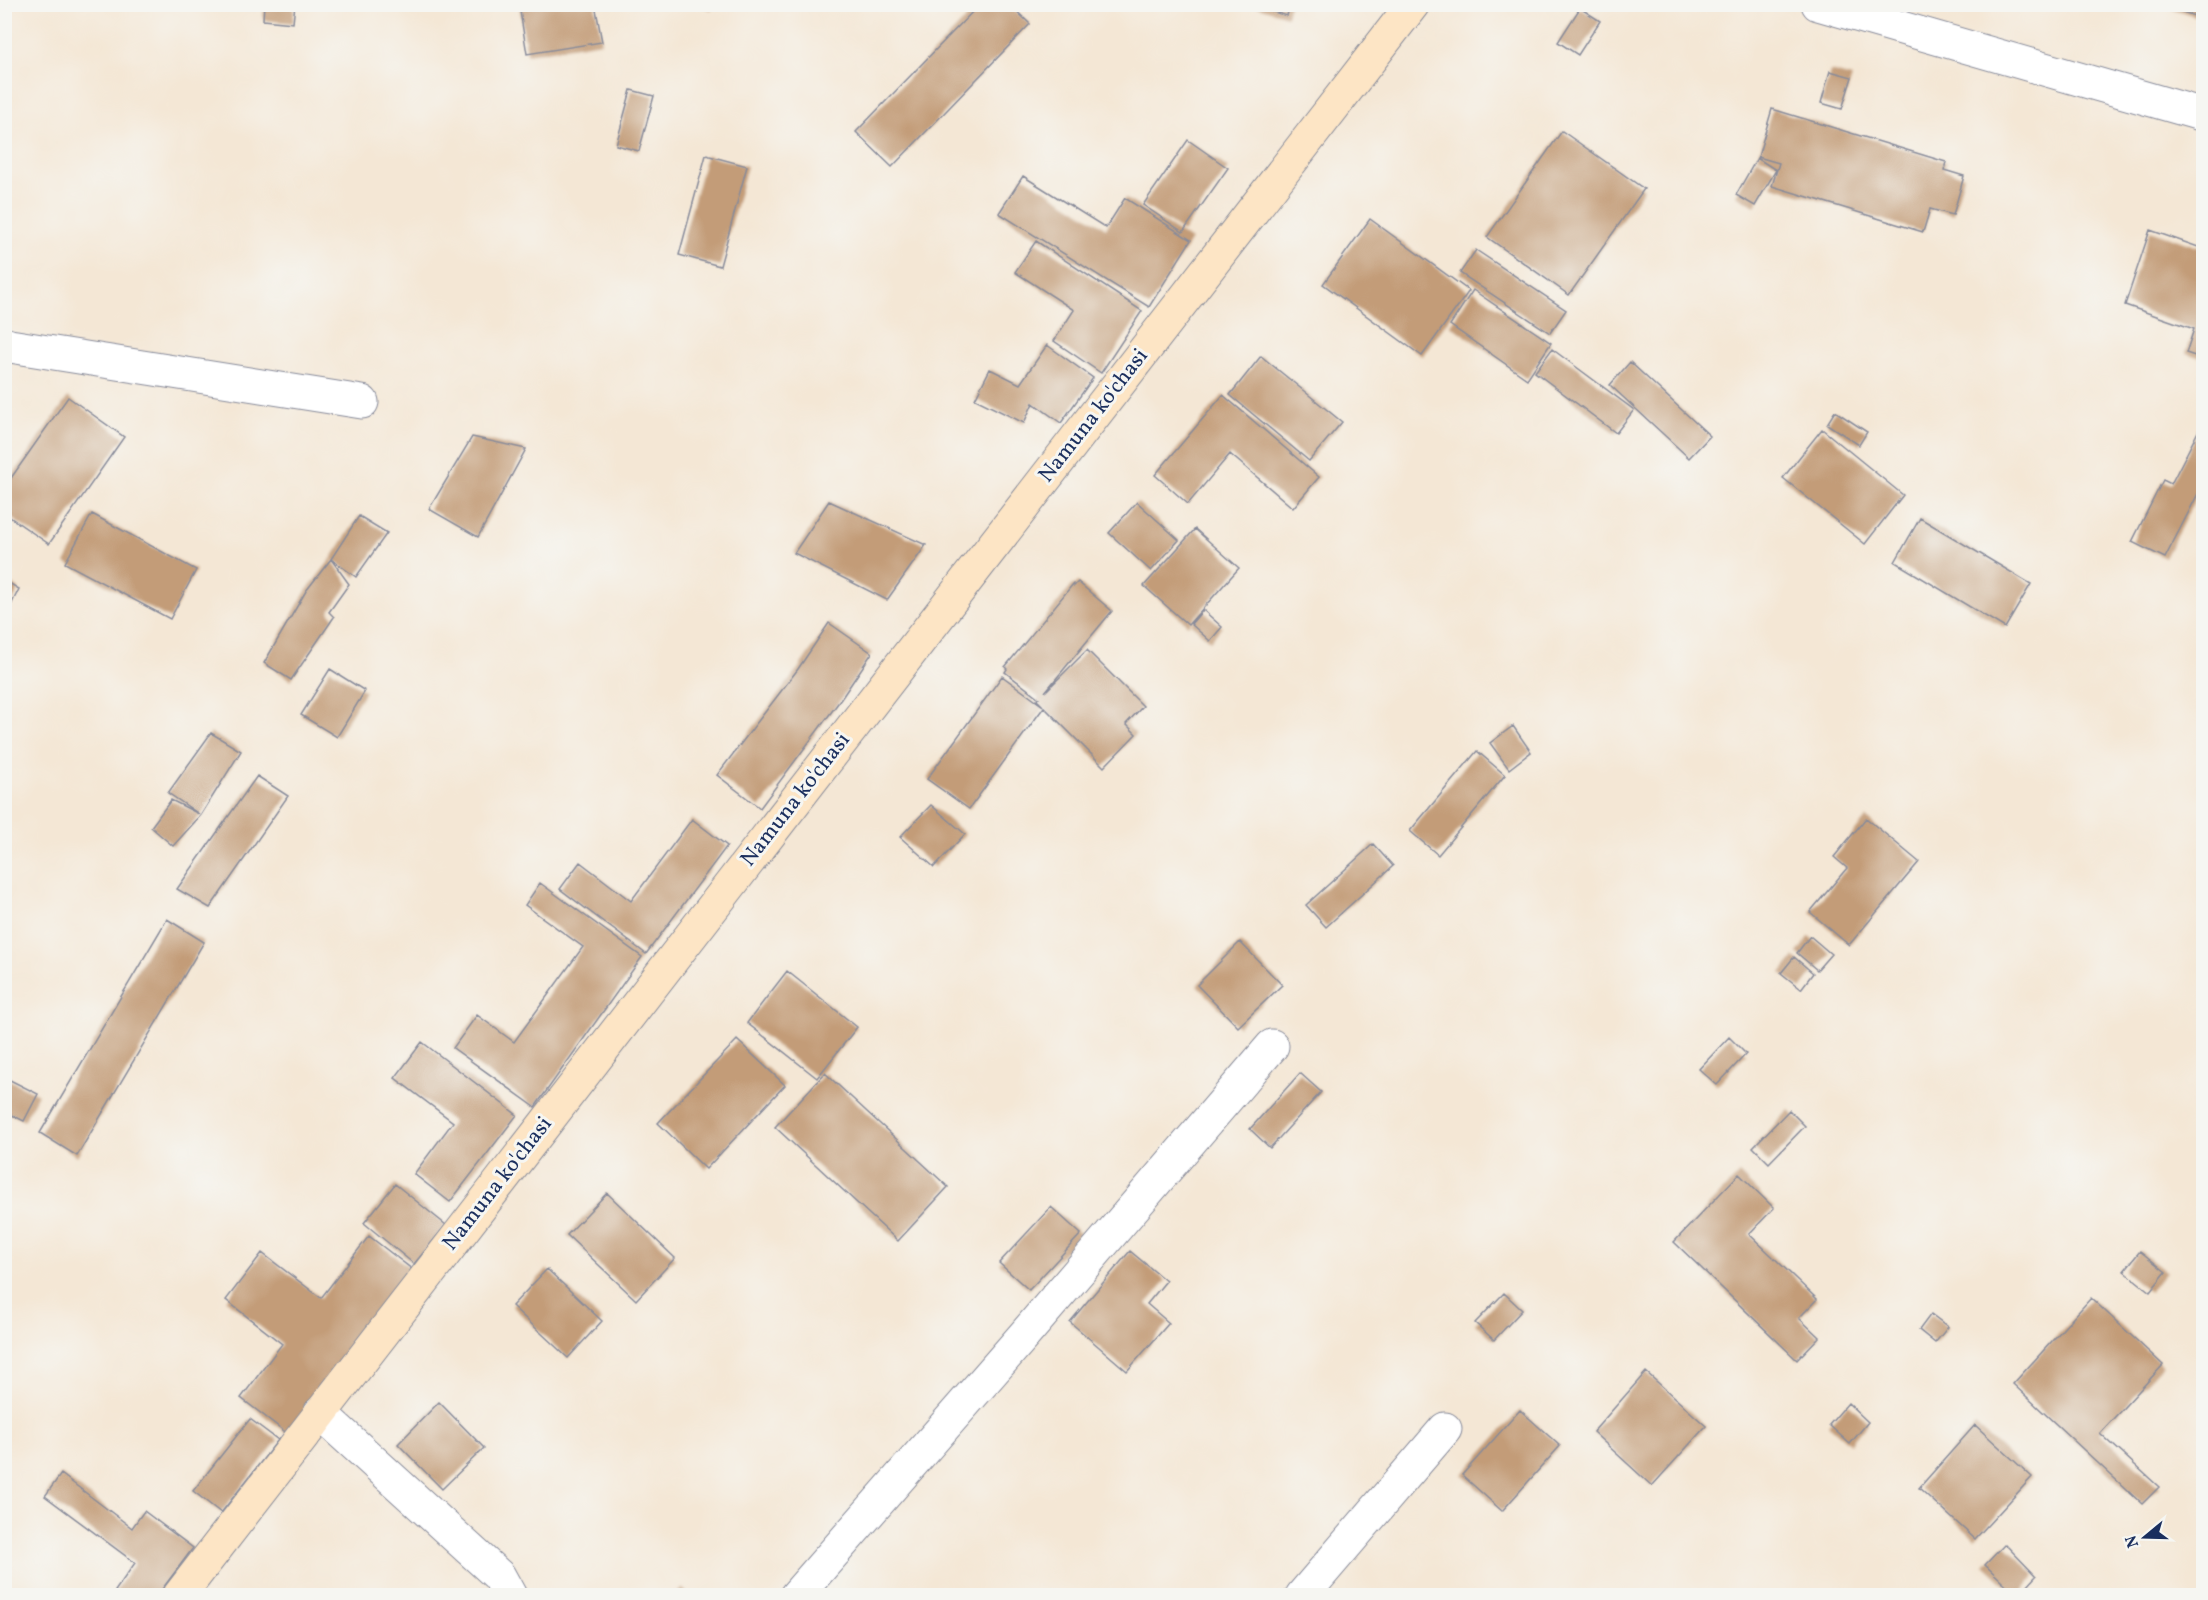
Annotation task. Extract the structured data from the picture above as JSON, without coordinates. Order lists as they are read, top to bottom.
{
  "streets": {
    "main road": ["Namuna ko'chasi"]
  },
  "north": "left"
}
